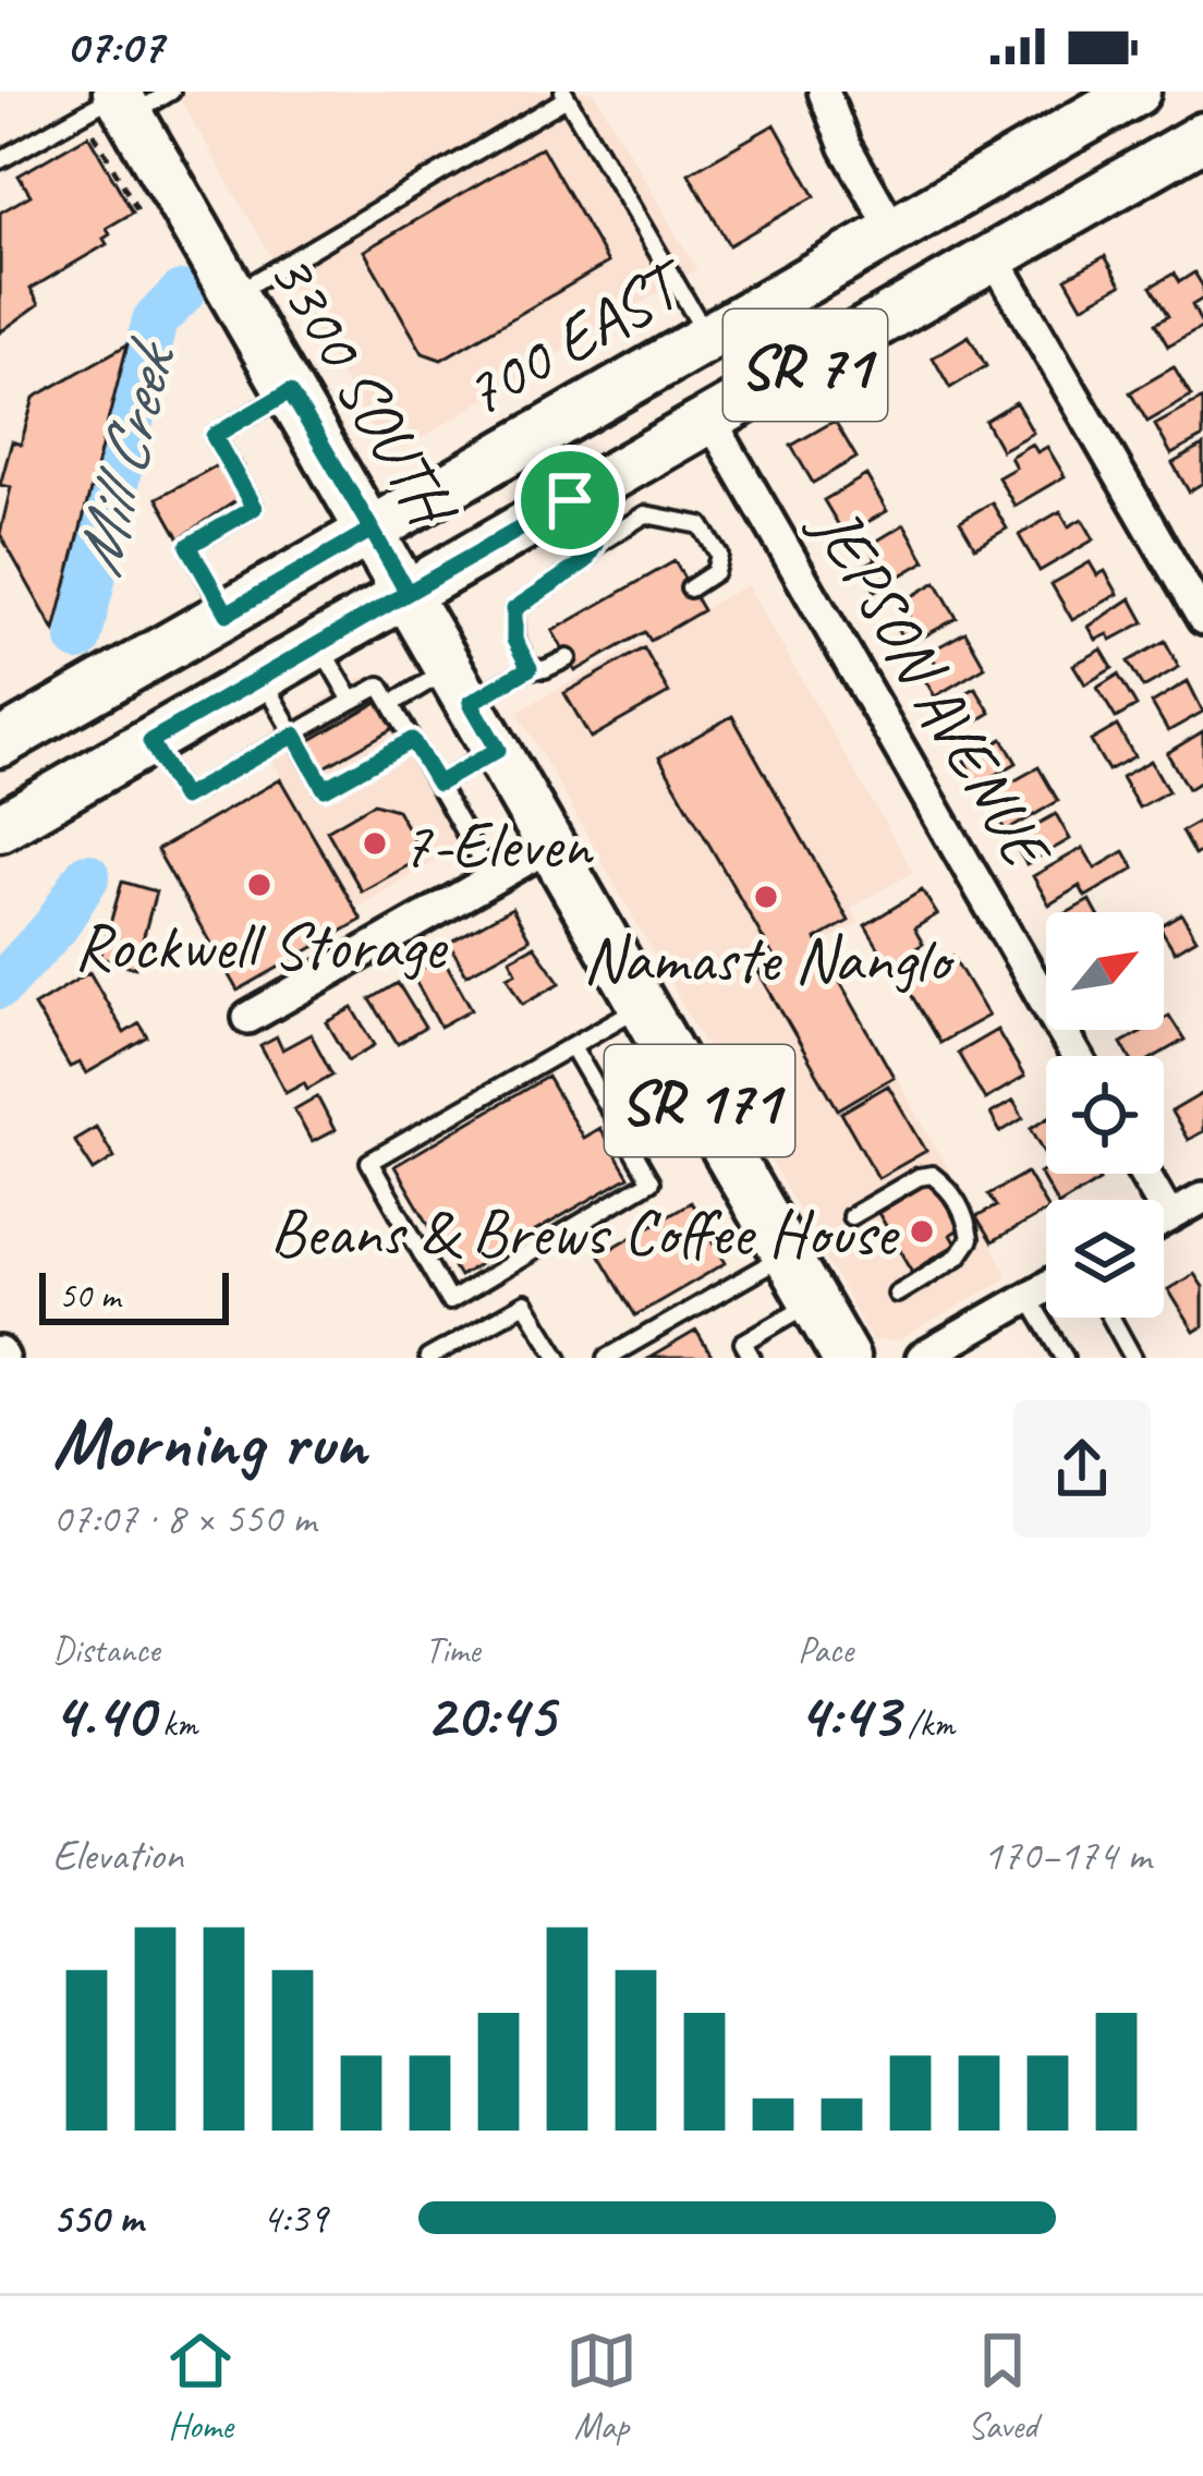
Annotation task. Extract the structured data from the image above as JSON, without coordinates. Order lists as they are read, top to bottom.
{
  "streets": {
    "main road": [
      "700 EAST",
      "SR 71",
      "3300 SOUTH",
      "SR 171"
    ],
    "street": ["JEPSON AVENUE"]
  },
  "crossings": [
    ["700 EAST", "3300 SOUTH"],
    ["SR 71", "3300 SOUTH"],
    ["SR 71", "JEPSON AVENUE"]
  ],
  "water": ["Mill Creek"],
  "places": [
    "7-Eleven",
    "Rockwell Storage",
    "Namaste Nanglo",
    "Beans & Brews Coffee House"
  ],
  "scale_bar": "50 m",
  "north": "top right",
  "page": {
    "status": "07:07",
    "scale": "50 m",
    "heading": ["Morning run", "07:07 · 8 × 550 m"],
    "stats": [
      ["Distance", "4.40 km"],
      ["Time", "20:45"],
      ["Pace", "4:43 /km"]
    ],
    "chart": ["Elevation", "170–174 m"],
    "list": [
      {
        "name": "550 m",
        "note": "4:39"
      }
    ],
    "tabs": ["Home", "Map", "Saved"]
  }
}
